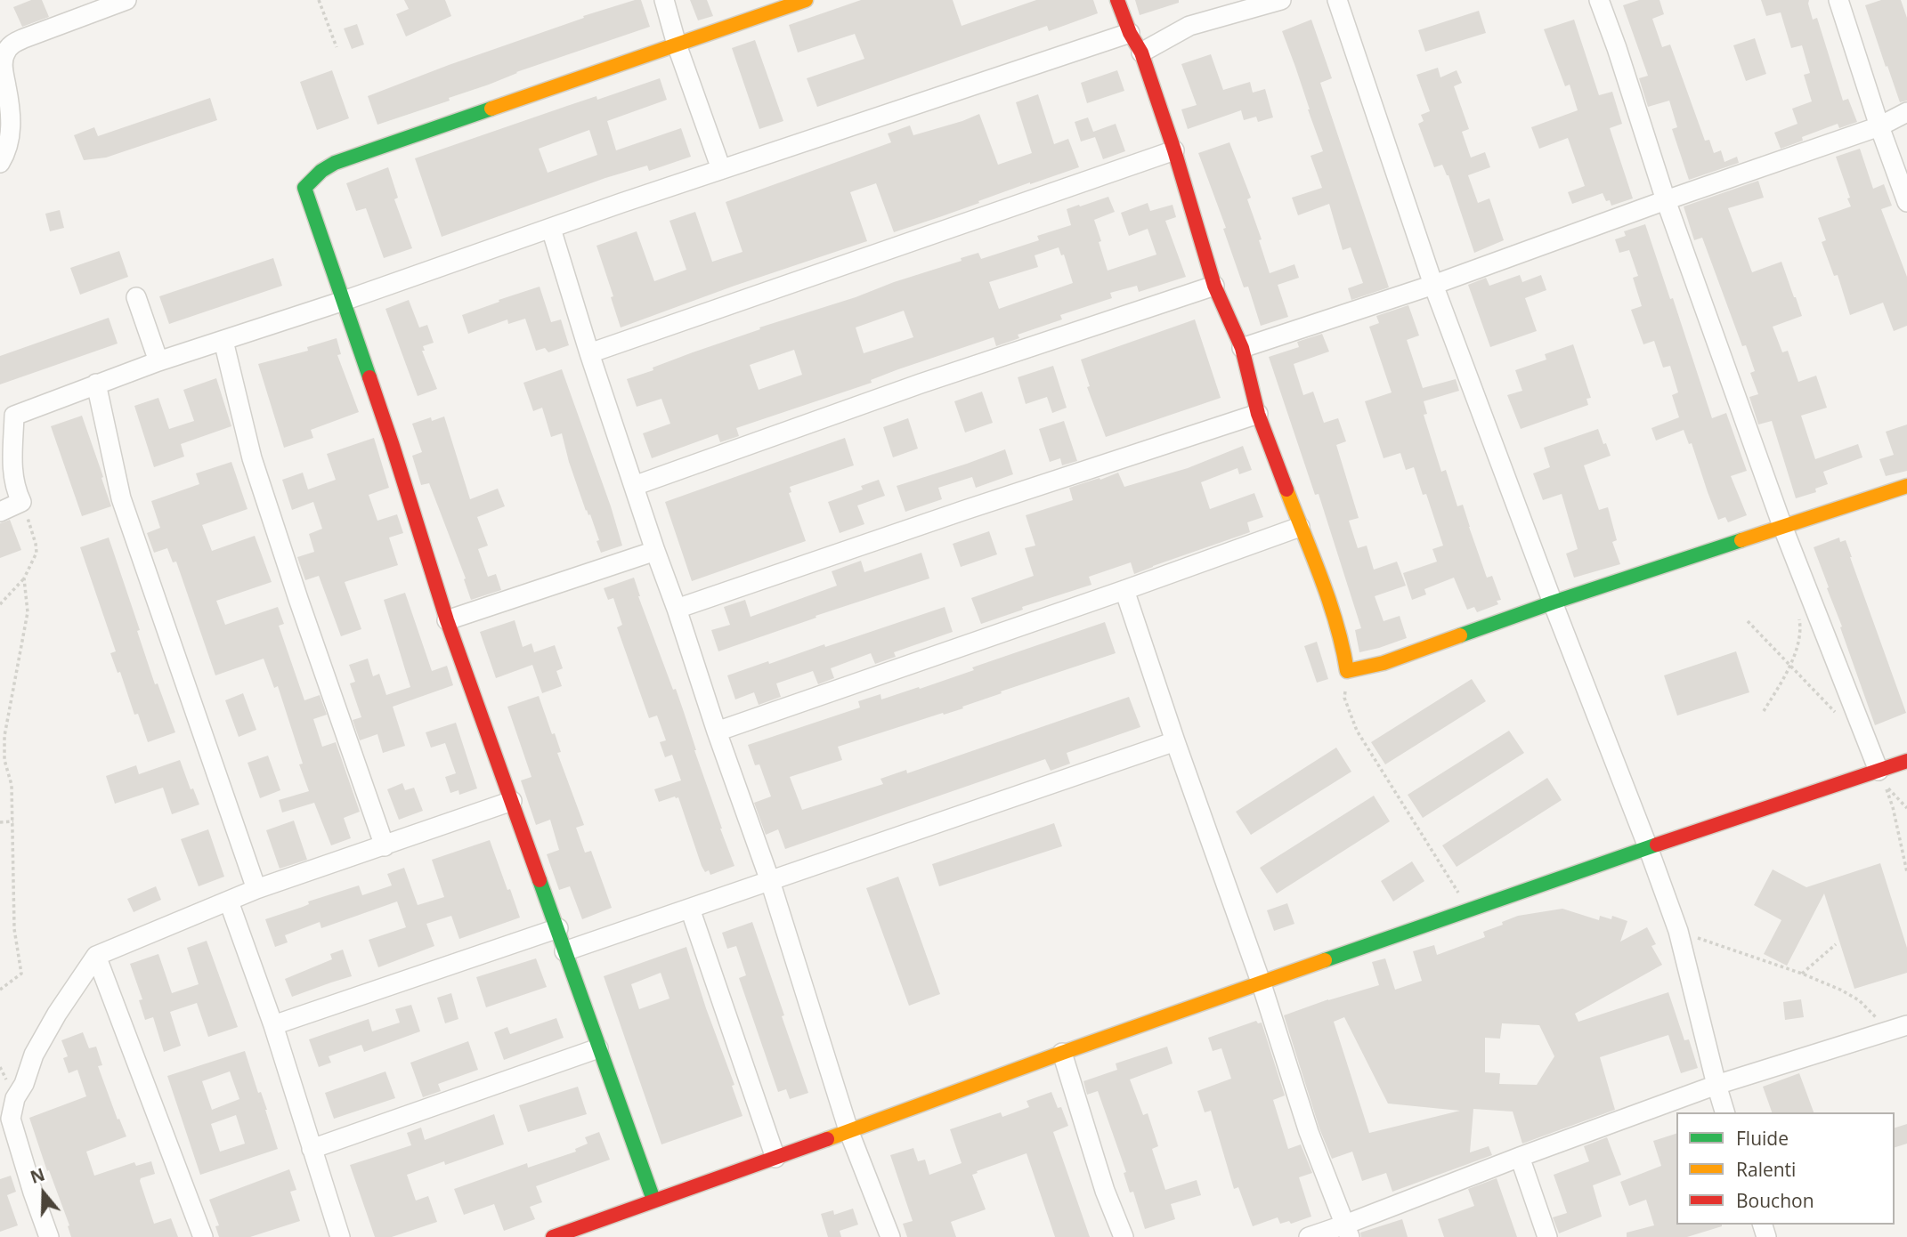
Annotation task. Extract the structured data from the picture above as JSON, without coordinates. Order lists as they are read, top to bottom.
{
  "legend": ["Fluide", "Ralenti", "Bouchon"],
  "north": "top"
}
